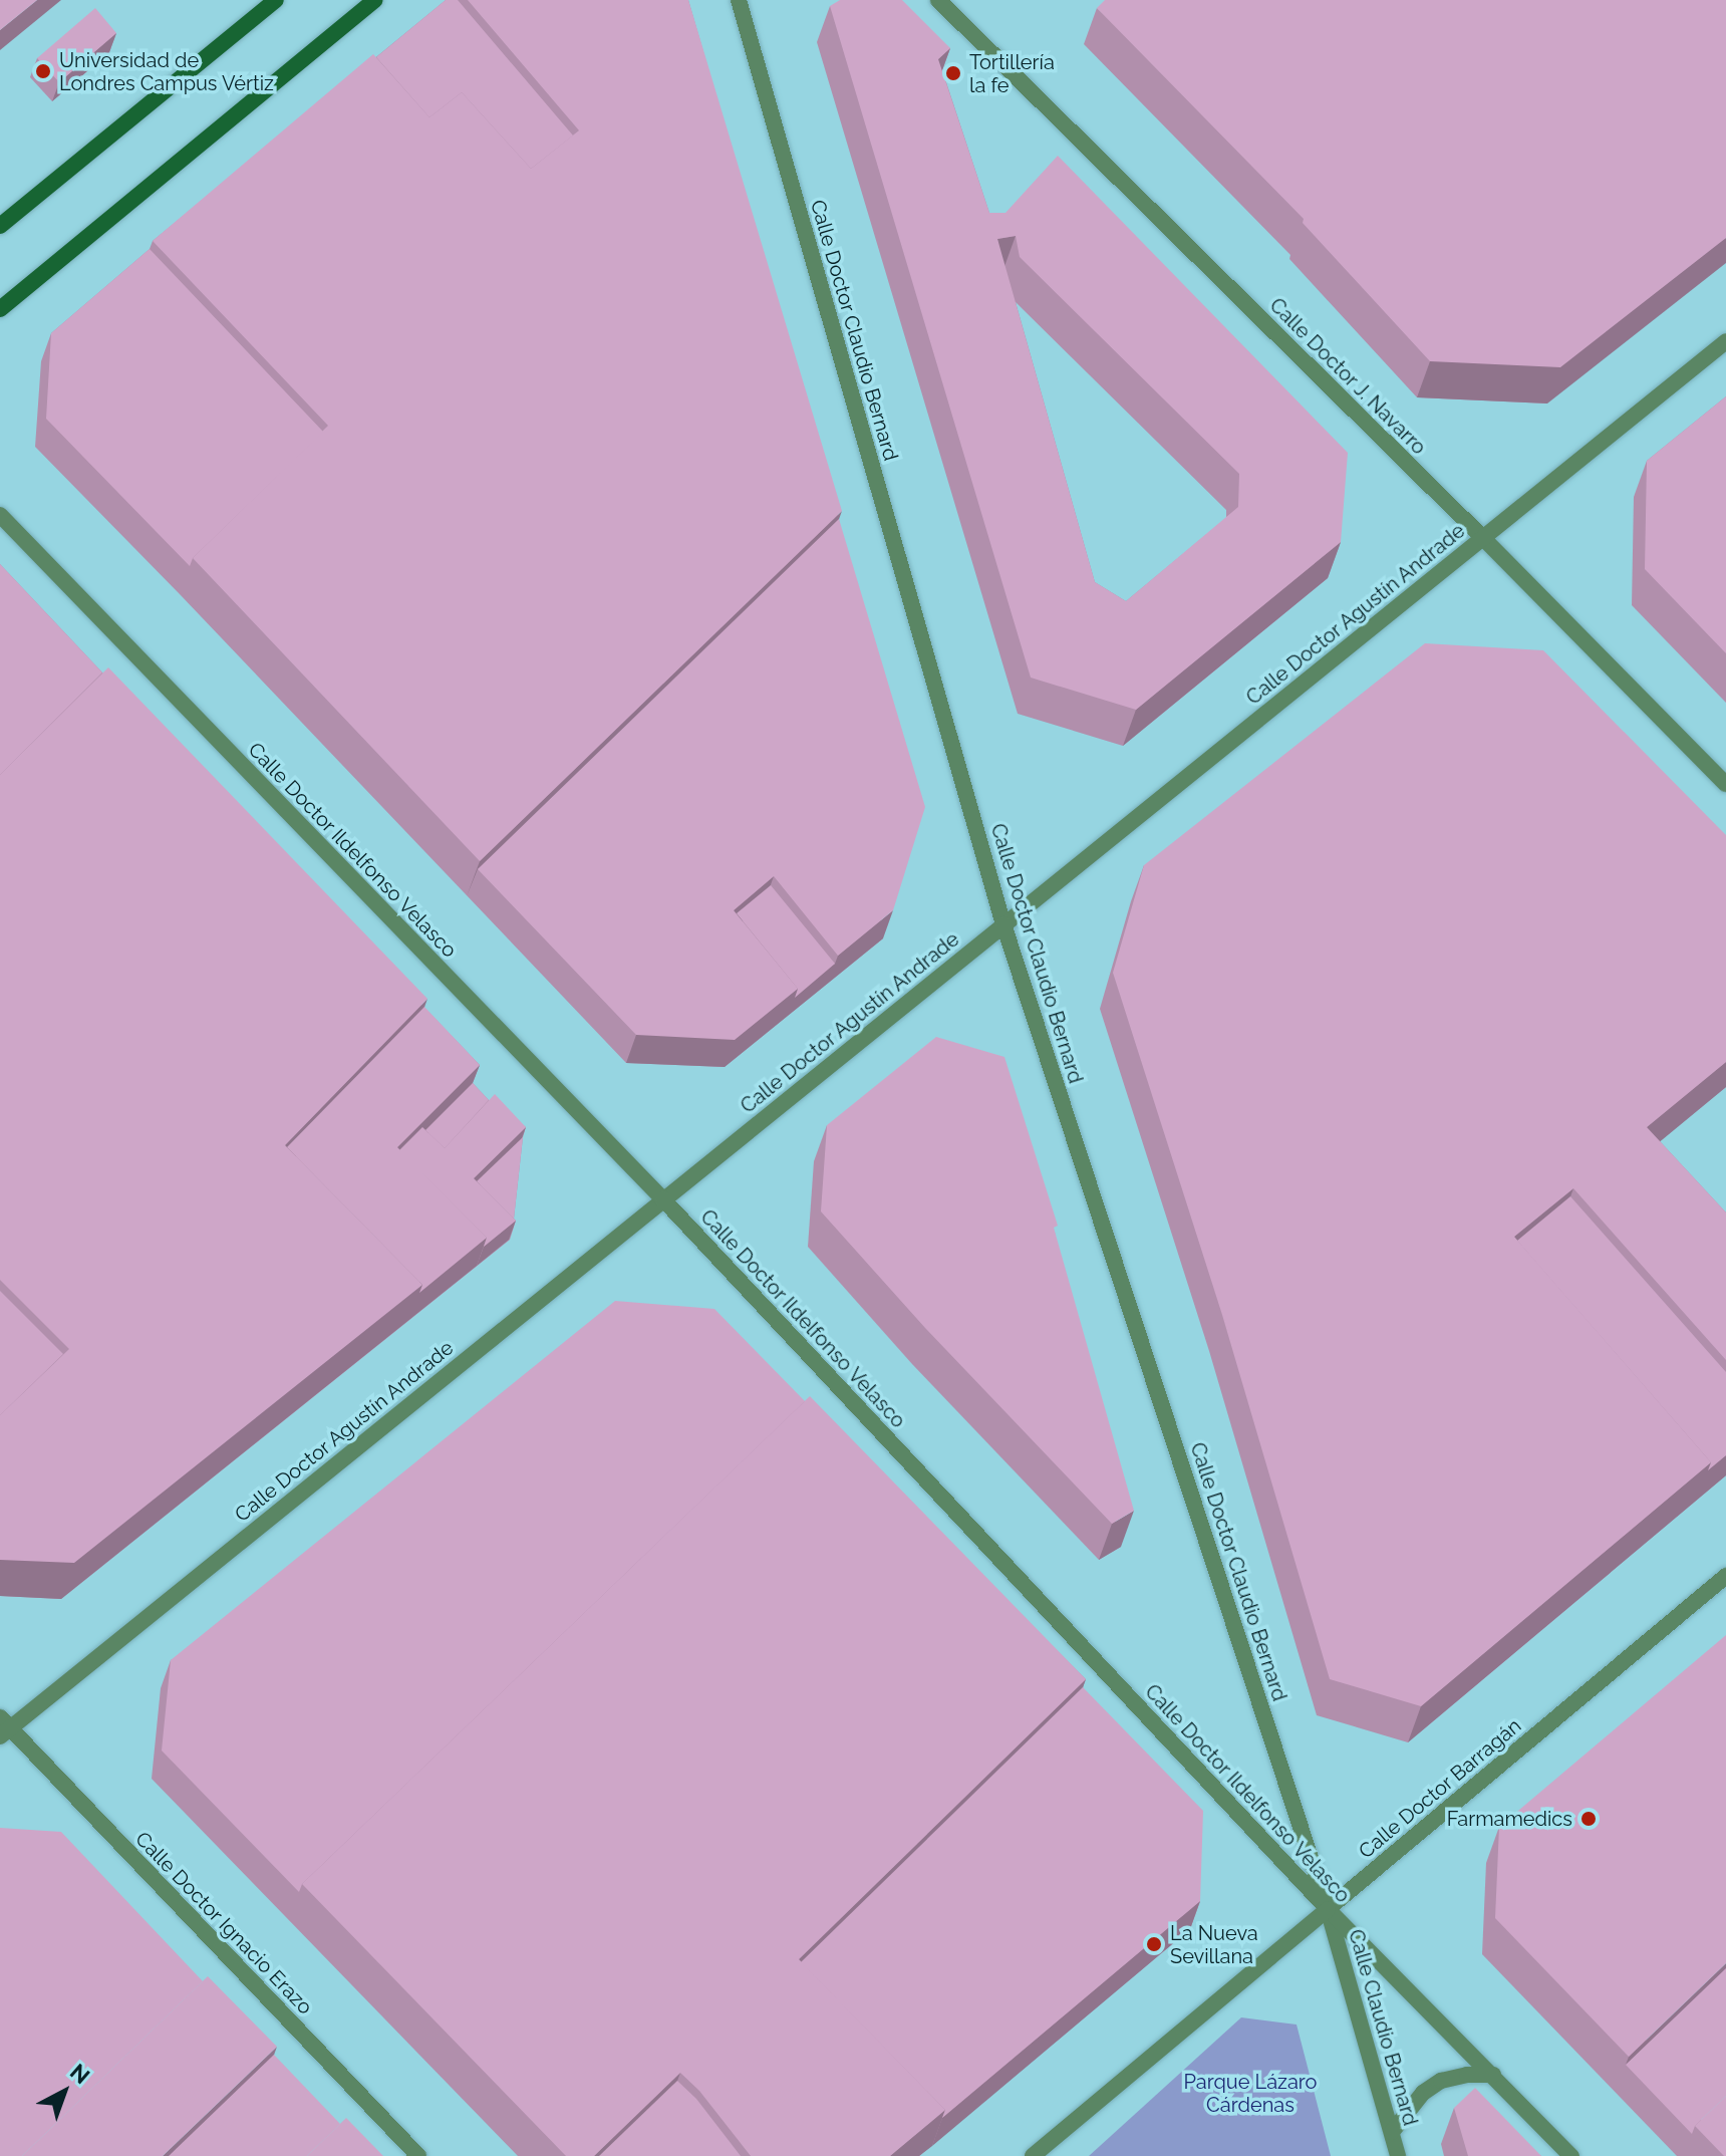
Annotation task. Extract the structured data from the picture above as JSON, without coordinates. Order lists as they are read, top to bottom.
{
  "streets": {
    "street": [
      "Calle Doctor Claudio Bernard",
      "Calle Doctor J. Navarro",
      "Calle Doctor Agustín Andrade",
      "Calle Doctor Ildelfonso Velasco",
      "Calle Doctor Barragán",
      "Calle Doctor Ignacio Erazo",
      "Calle Claudio Bernard"
    ]
  },
  "crossings": [
    ["Calle Doctor Claudio Bernard", "Calle Doctor Agustín Andrade"],
    ["Calle Doctor Claudio Bernard", "Calle Doctor Ildelfonso Velasco"],
    ["Calle Doctor Claudio Bernard", "Calle Doctor Barragán"],
    ["Calle Doctor Claudio Bernard", "Calle Claudio Bernard"],
    ["Calle Doctor J. Navarro", "Calle Doctor Agustín Andrade"],
    ["Calle Doctor Agustín Andrade", "Calle Doctor Ildelfonso Velasco"],
    ["Calle Doctor Agustín Andrade", "Calle Doctor Ignacio Erazo"],
    ["Calle Doctor Ildelfonso Velasco", "Calle Doctor Barragán"],
    ["Calle Doctor Ildelfonso Velasco", "Calle Claudio Bernard"],
    ["Calle Doctor Barragán", "Calle Claudio Bernard"]
  ],
  "parks": ["Parque Lázaro Cárdenas"],
  "places": [
    "Universidad de Londres Campus Vértiz",
    "Tortillería la fe",
    "Farmamedics",
    "La Nueva Sevillana"
  ],
  "north": "top right"
}
